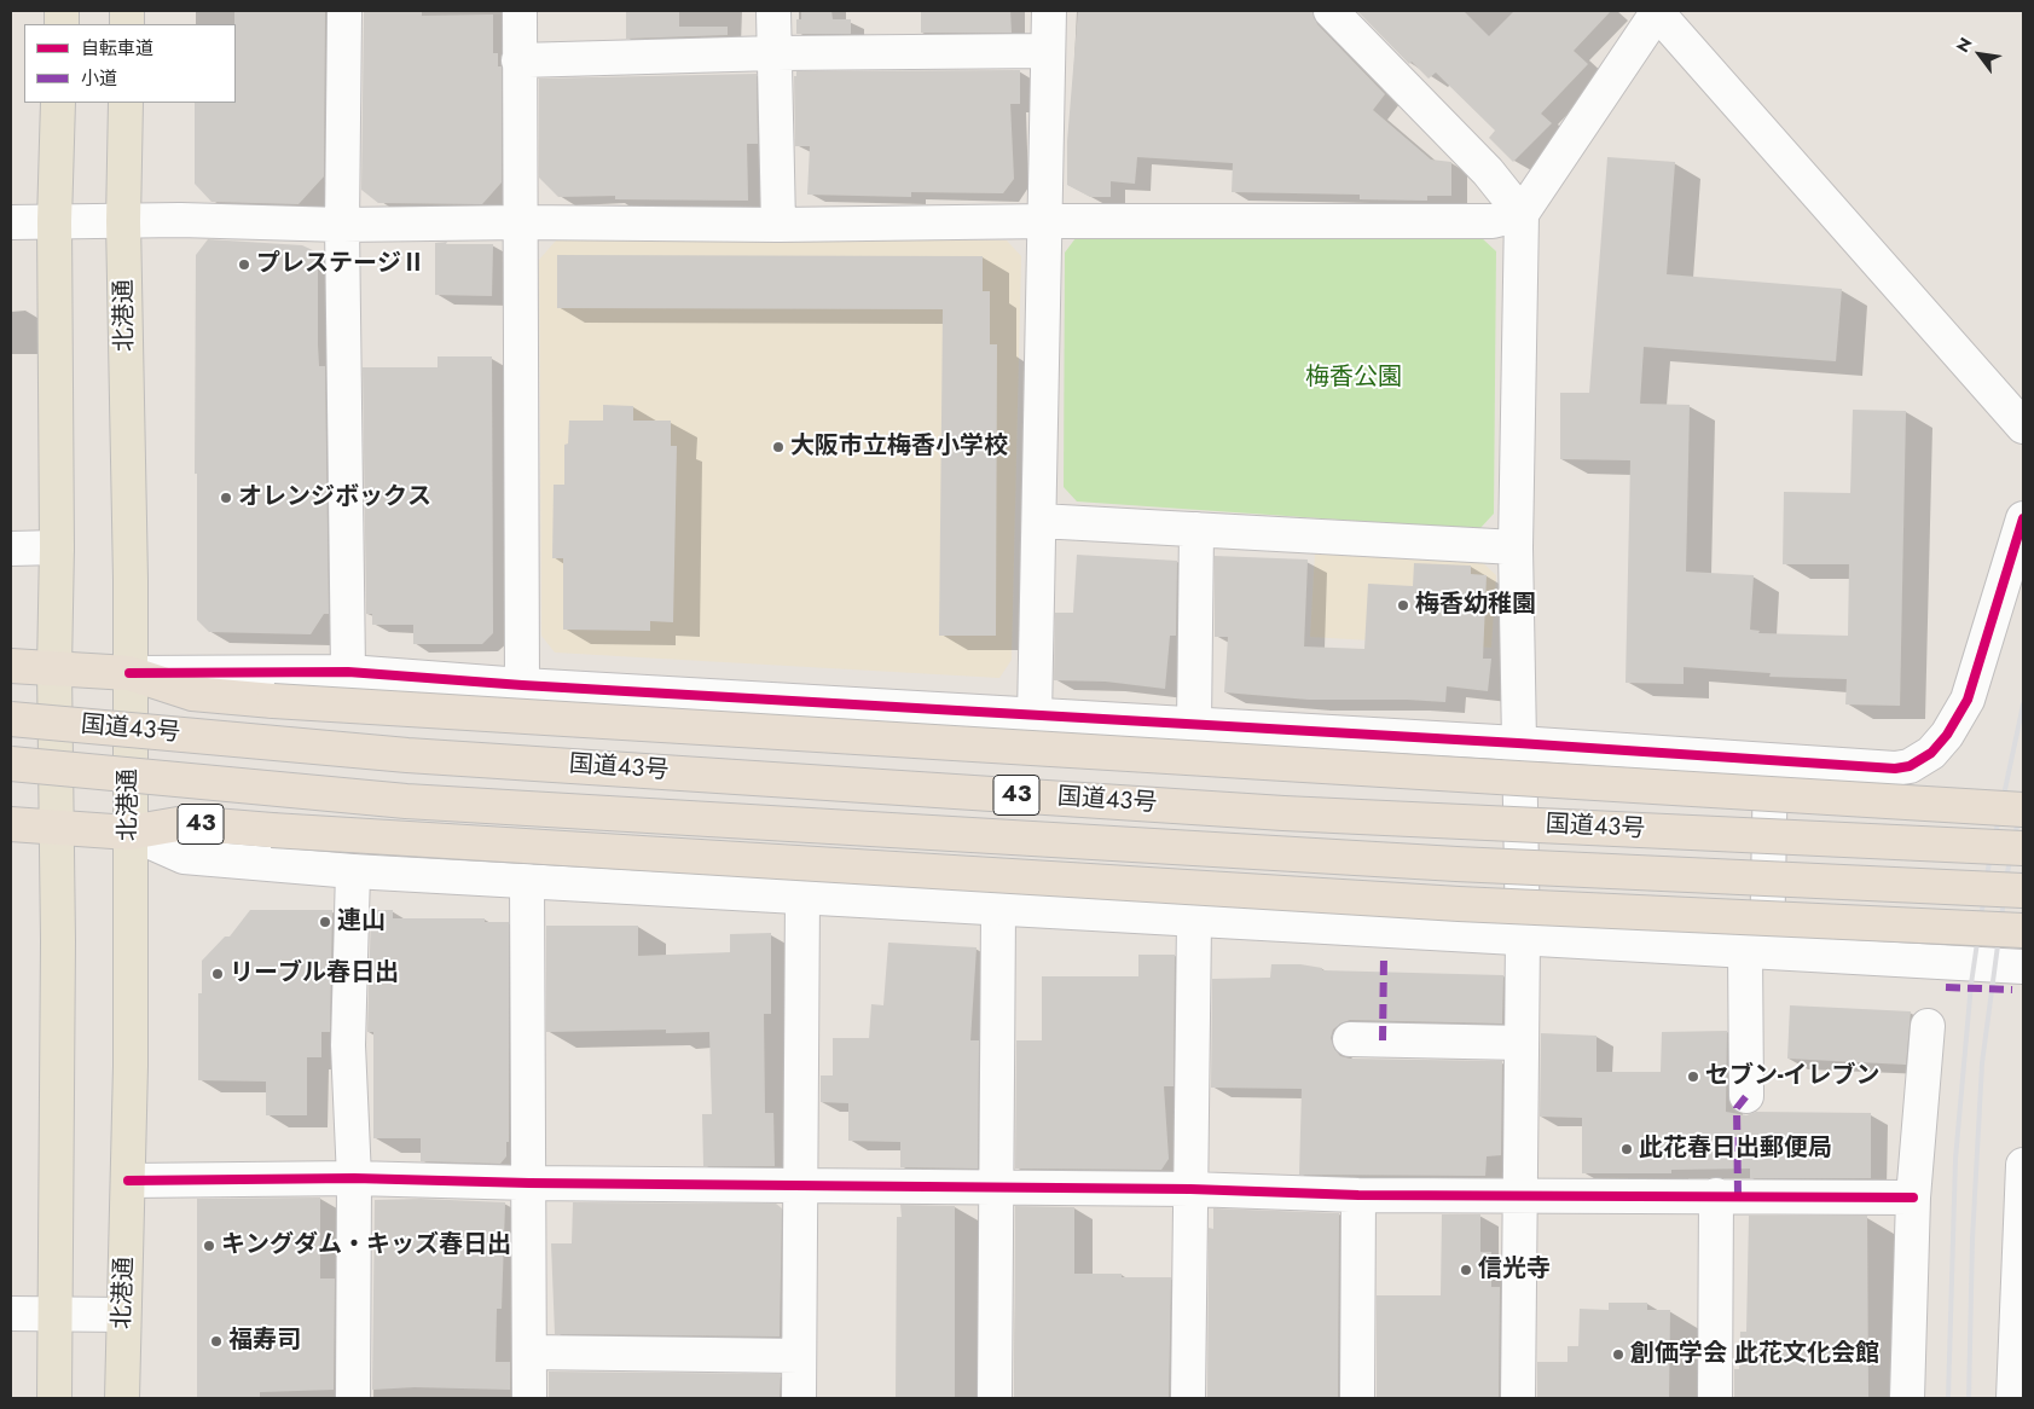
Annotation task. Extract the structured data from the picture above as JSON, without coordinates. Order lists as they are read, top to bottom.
{
  "streets": {
    "highway": ["国道43号", "43"],
    "main road": ["北港通"]
  },
  "crossings": [
    ["北港通", "43"]
  ],
  "parks": ["梅香公園"],
  "places": [
    "プレステージⅡ",
    "大阪市立梅香小学校",
    "オレンジボックス",
    "梅香幼稚園",
    "連山",
    "リーブル春日出",
    "セブン-イレブン",
    "此花春日出郵便局",
    "キングダム・キッズ春日出",
    "信光寺",
    "福寿司",
    "創価学会 此花文化会館"
  ],
  "legend": ["自転車道", "小道"],
  "north": "top left"
}
